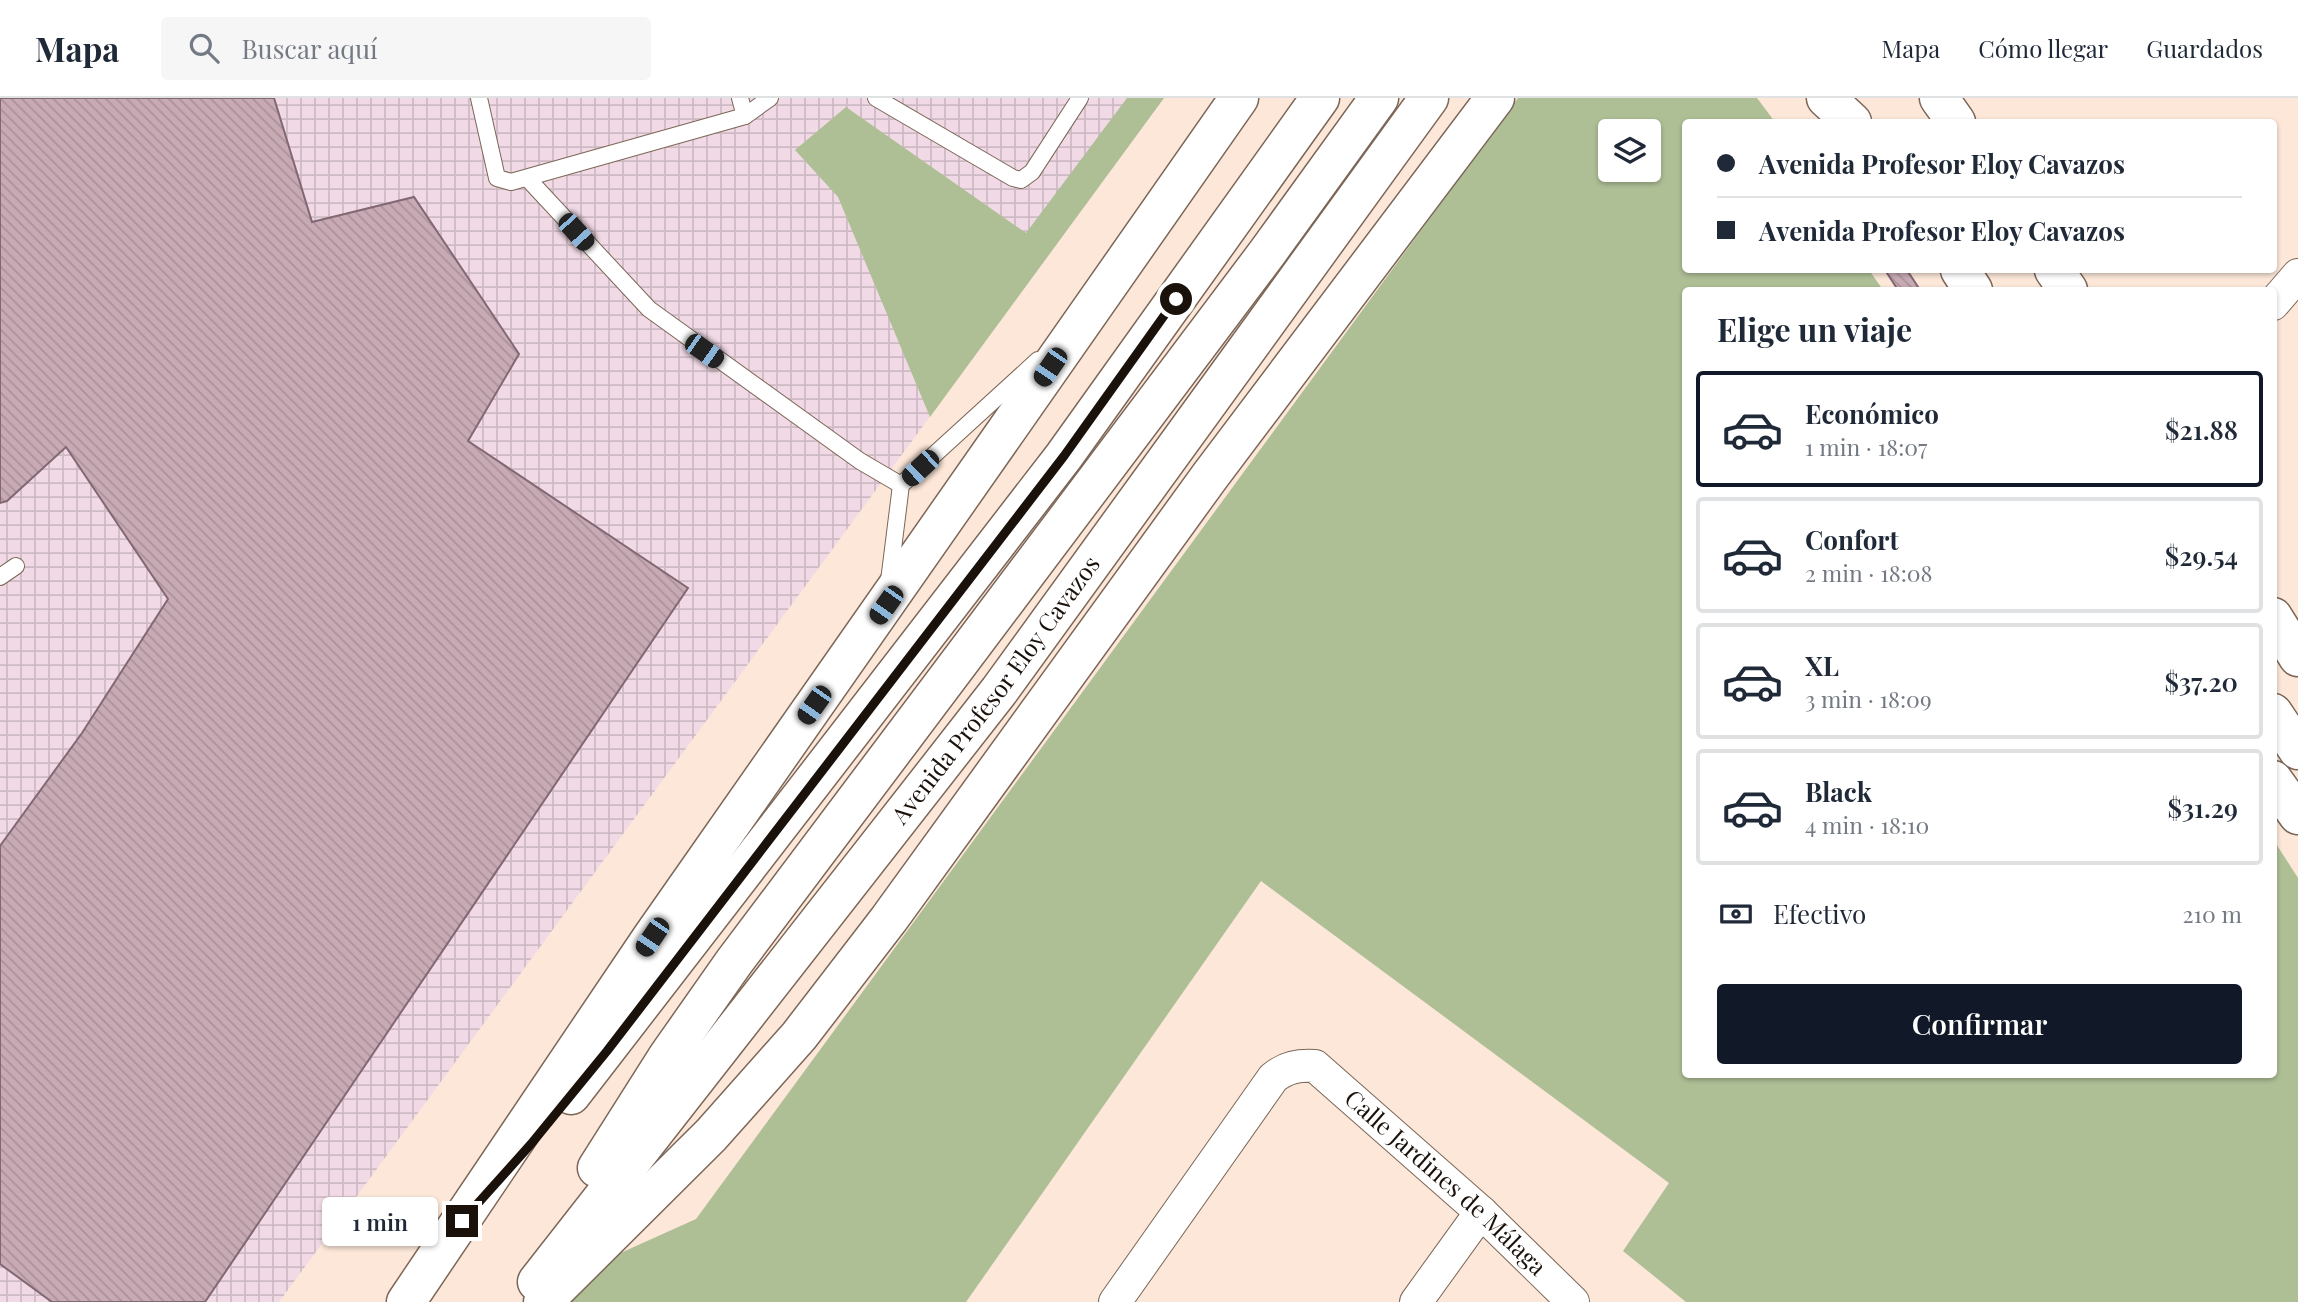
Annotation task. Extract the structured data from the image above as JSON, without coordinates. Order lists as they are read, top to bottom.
{
  "streets": {
    "main road": ["Avenida Profesor Eloy Cavazos"],
    "street": ["Calle Jardines de Málaga"]
  },
  "page": {
    "header": "Mapa",
    "search": "Buscar aquí",
    "nav": ["Mapa", "Cómo llegar", "Guardados"],
    "banner": ["Avenida Profesor Eloy Cavazos", "Avenida Profesor Eloy Cavazos"],
    "heading": "Elige un viaje",
    "list": [
      {
        "name": "Económico",
        "note": "1 min · 18:07",
        "value": "$21.88"
      },
      {
        "name": "Confort",
        "note": "2 min · 18:08",
        "value": "$29.54"
      },
      {
        "name": "XL",
        "note": "3 min · 18:09",
        "value": "$37.20"
      },
      {
        "name": "Black",
        "note": "4 min · 18:10",
        "value": "$31.29"
      }
    ],
    "pay": ["Efectivo", "210 m"],
    "buttons": "Confirmar",
    "bubble": "1 min"
  }
}
